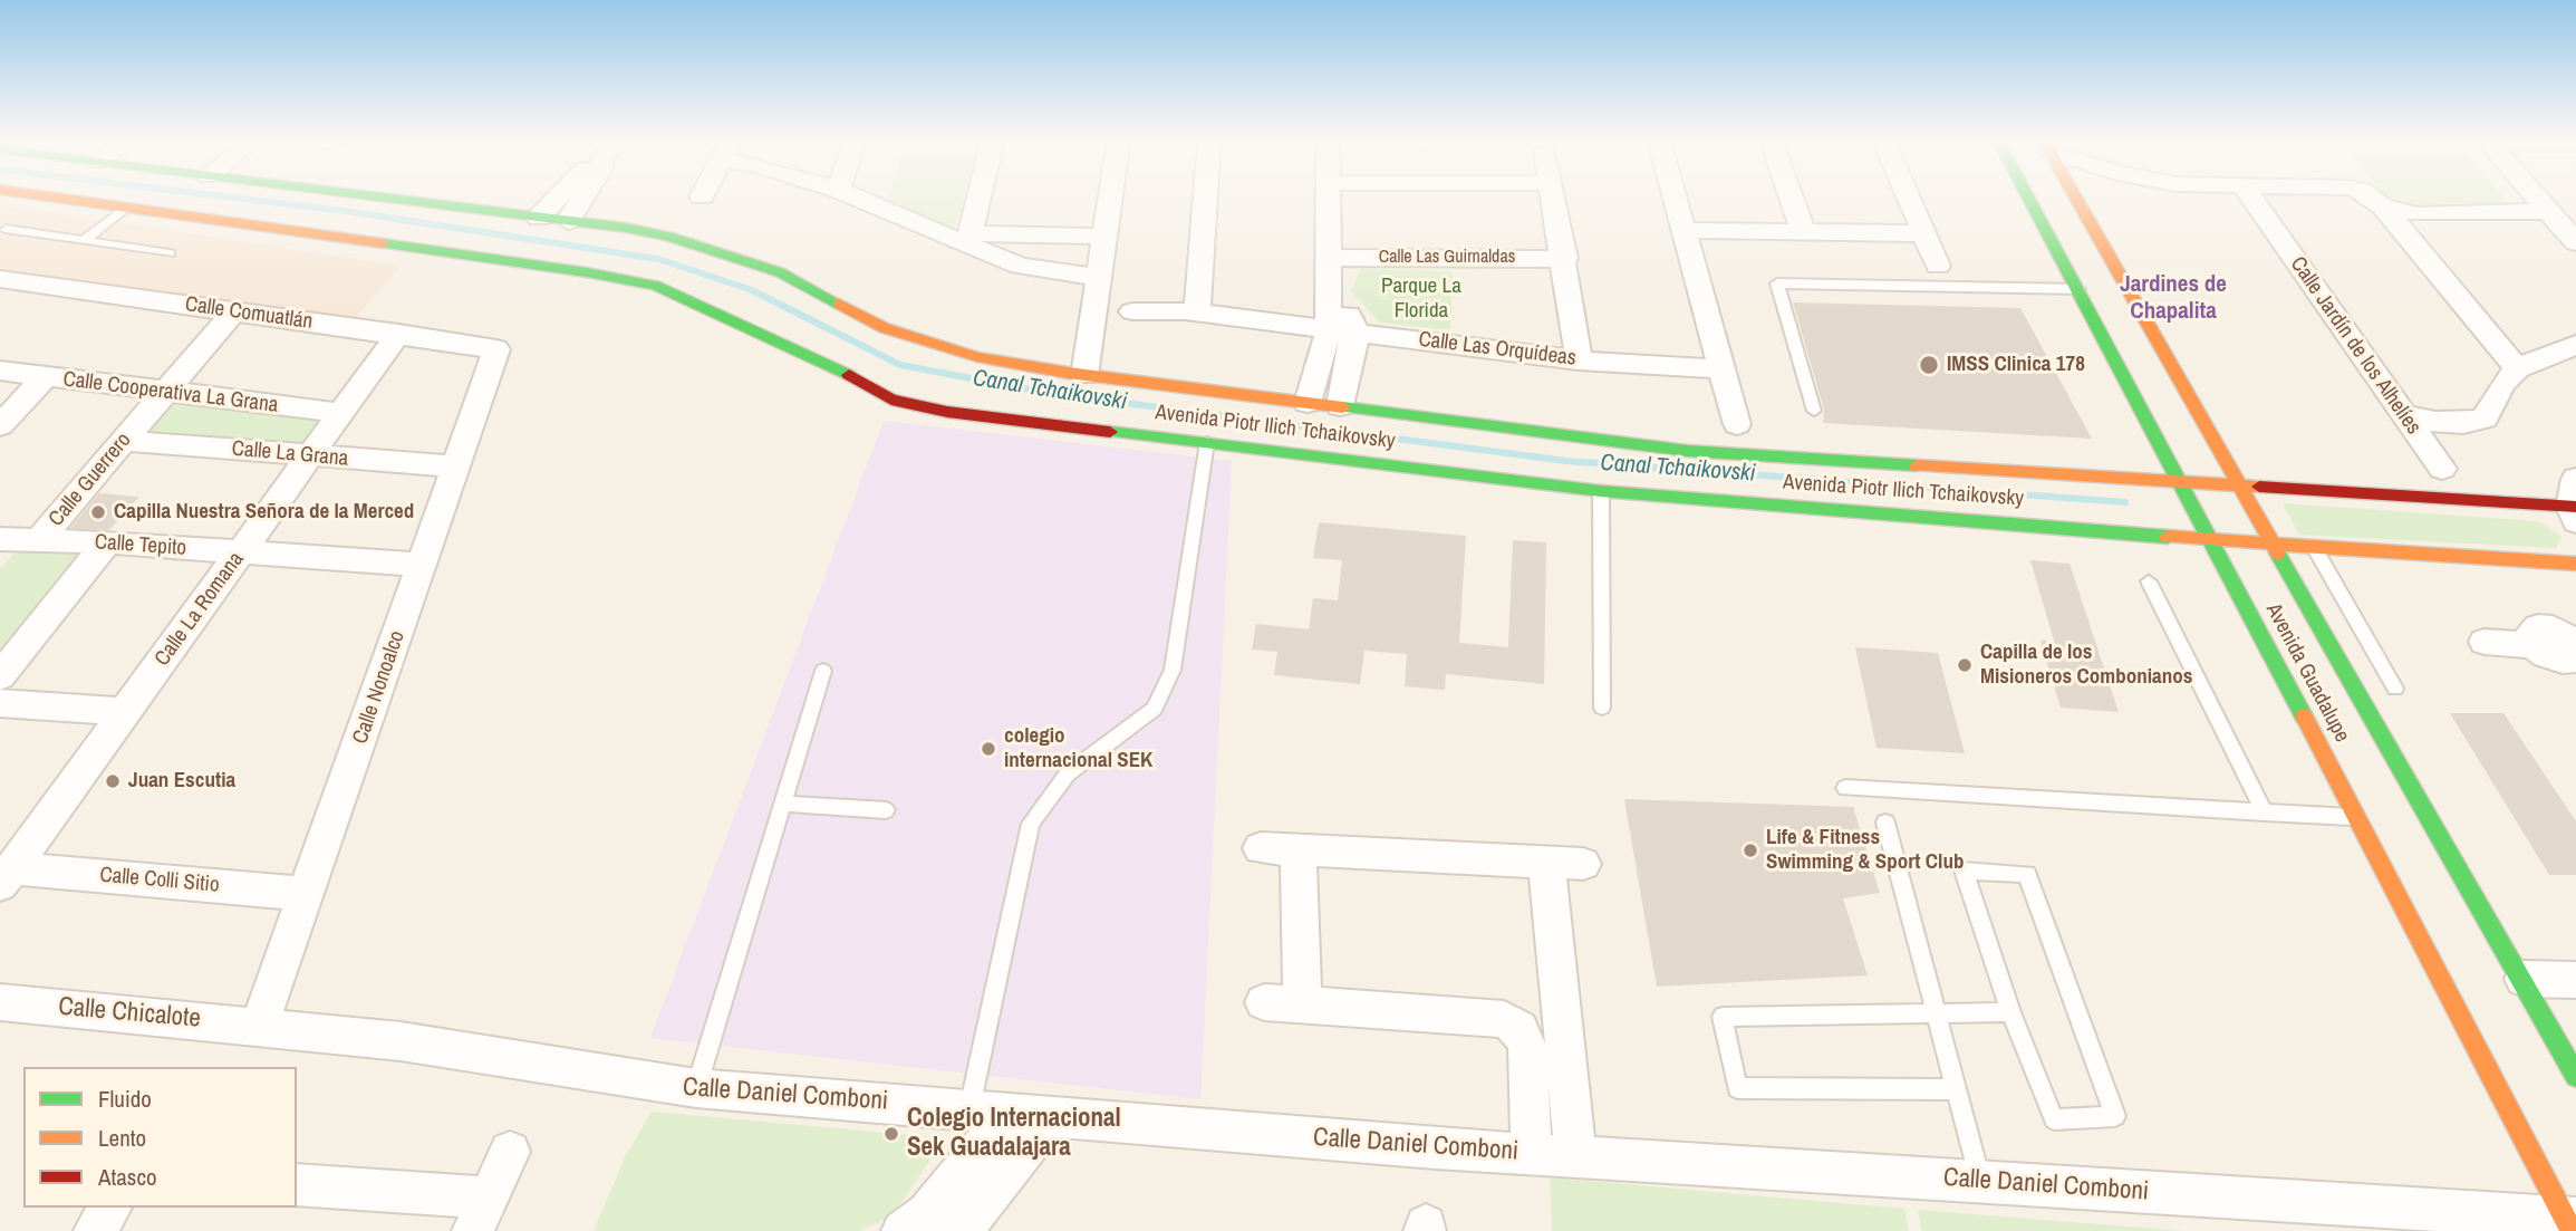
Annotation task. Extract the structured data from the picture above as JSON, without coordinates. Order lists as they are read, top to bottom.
{
  "streets": {
    "street": [
      "Calle Las Guirnaldas",
      "Calle Comuatlán",
      "Calle Jardín de los Alhelíes",
      "Calle Las Orquídeas",
      "Calle Cooperativa La Grana",
      "Avenida Piotr Ilich Tchaikovsky",
      "Calle La Grana",
      "Calle Guerrero",
      "Calle Tepito",
      "Calle La Romana",
      "Avenida Guadalupe",
      "Calle Nonoalco",
      "Calle Colli Sitio",
      "Calle Chicalote",
      "Calle Daniel Comboni"
    ]
  },
  "crossings": [
    ["Calle Comuatlán", "Calle Guerrero"],
    ["Calle Comuatlán", "Calle La Romana"],
    ["Calle Comuatlán", "Calle Nonoalco"],
    ["Calle Cooperativa La Grana", "Calle Guerrero"],
    ["Calle Cooperativa La Grana", "Calle La Romana"],
    ["Avenida Piotr Ilich Tchaikovsky", "Avenida Guadalupe"],
    ["Calle La Grana", "Calle Guerrero"],
    ["Calle La Grana", "Calle La Romana"],
    ["Calle La Grana", "Calle Nonoalco"],
    ["Calle Guerrero", "Calle Tepito"],
    ["Calle Tepito", "Calle La Romana"],
    ["Calle Tepito", "Calle Nonoalco"],
    ["Calle La Romana", "Calle Colli Sitio"],
    ["Avenida Guadalupe", "Calle Daniel Comboni"],
    ["Calle Nonoalco", "Calle Colli Sitio"],
    ["Calle Nonoalco", "Calle Chicalote"],
    ["Calle Nonoalco", "Calle Daniel Comboni"],
    ["Calle Chicalote", "Calle Daniel Comboni"]
  ],
  "districts": ["Jardines de Chapalita"],
  "water": ["Canal Tchaikovski"],
  "parks": ["Parque La Florida"],
  "places": [
    "IMSS Clinica 178",
    "Capilla Nuestra Señora de la Merced",
    "Capilla de los Misioneros Combonianos",
    "colegio internacional SEK",
    "Juan Escutia",
    "Life & Fitness Swimming & Sport Club",
    "Colegio Internacional Sek Guadalajara"
  ],
  "legend": ["Fluido", "Lento", "Atasco"]
}
